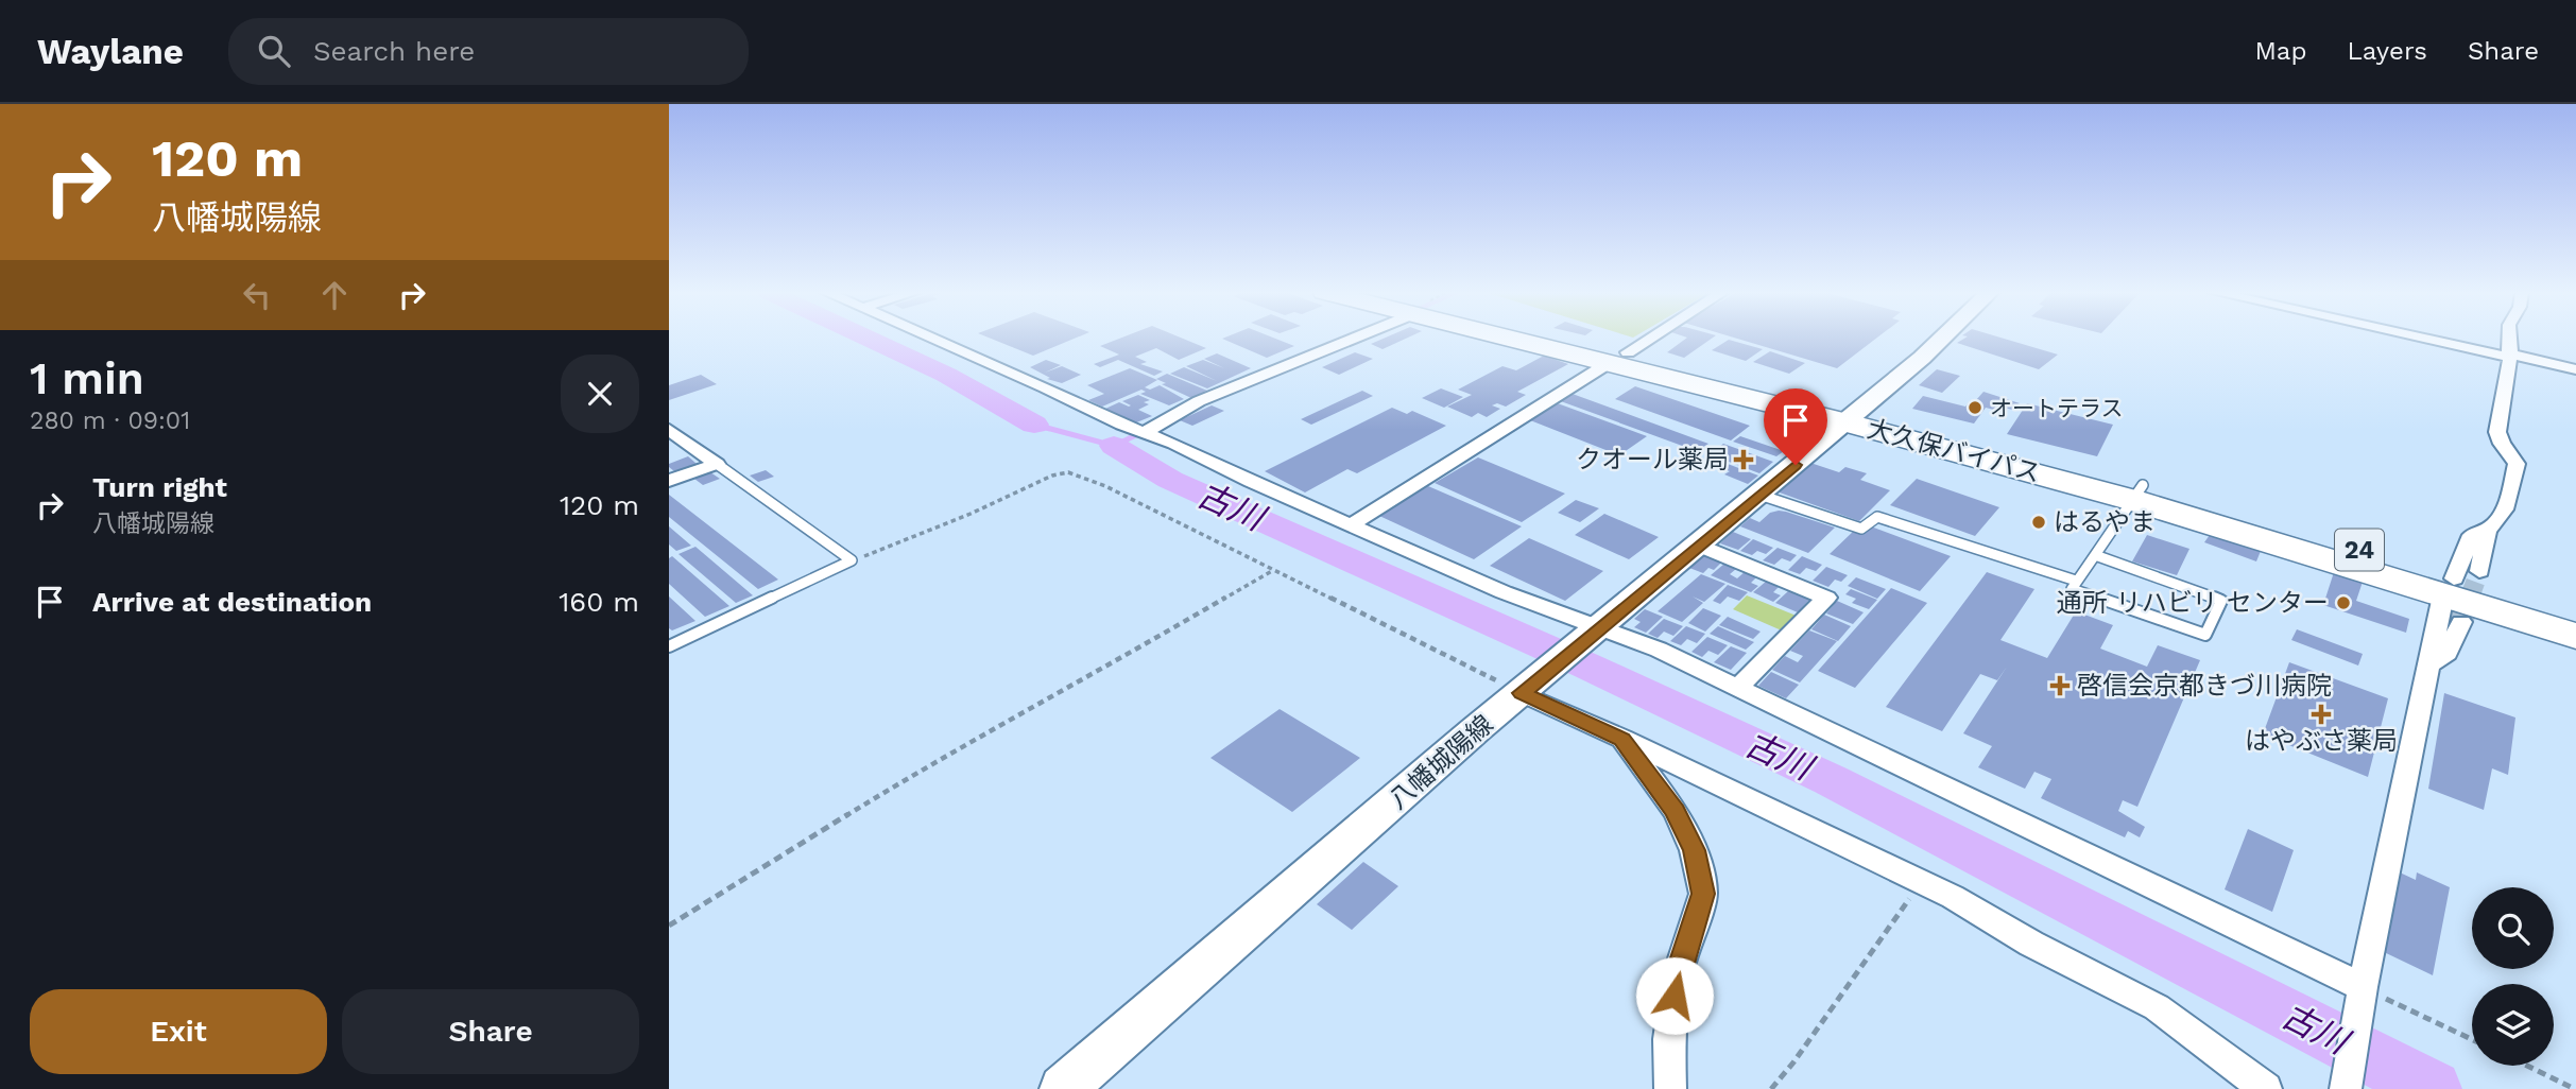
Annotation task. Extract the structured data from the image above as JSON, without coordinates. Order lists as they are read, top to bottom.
{
  "streets": {
    "highway": ["大久保バイパス", "24"],
    "main road": ["八幡城陽線"]
  },
  "crossings": [
    ["大久保バイパス", "八幡城陽線"]
  ],
  "water": ["古川"],
  "places": {
    "other": ["オートテラス", "はるやま", "通所 リハビリ センター"],
    "health": ["クオール薬局", "啓信会京都きづ川病院", "はやぶさ薬局"]
  },
  "page": {
    "header": "Waylane",
    "search": "Search here",
    "nav": ["Map", "Layers", "Share"],
    "turn": ["120 m", "八幡城陽線"],
    "heading": ["1 min", "280 m · 09:01"],
    "list": [
      {
        "name": "Turn right",
        "note": "八幡城陽線",
        "value": "120 m"
      },
      {
        "name": "Arrive at destination",
        "value": "160 m"
      }
    ],
    "buttons": ["Exit", "Share"]
  }
}
